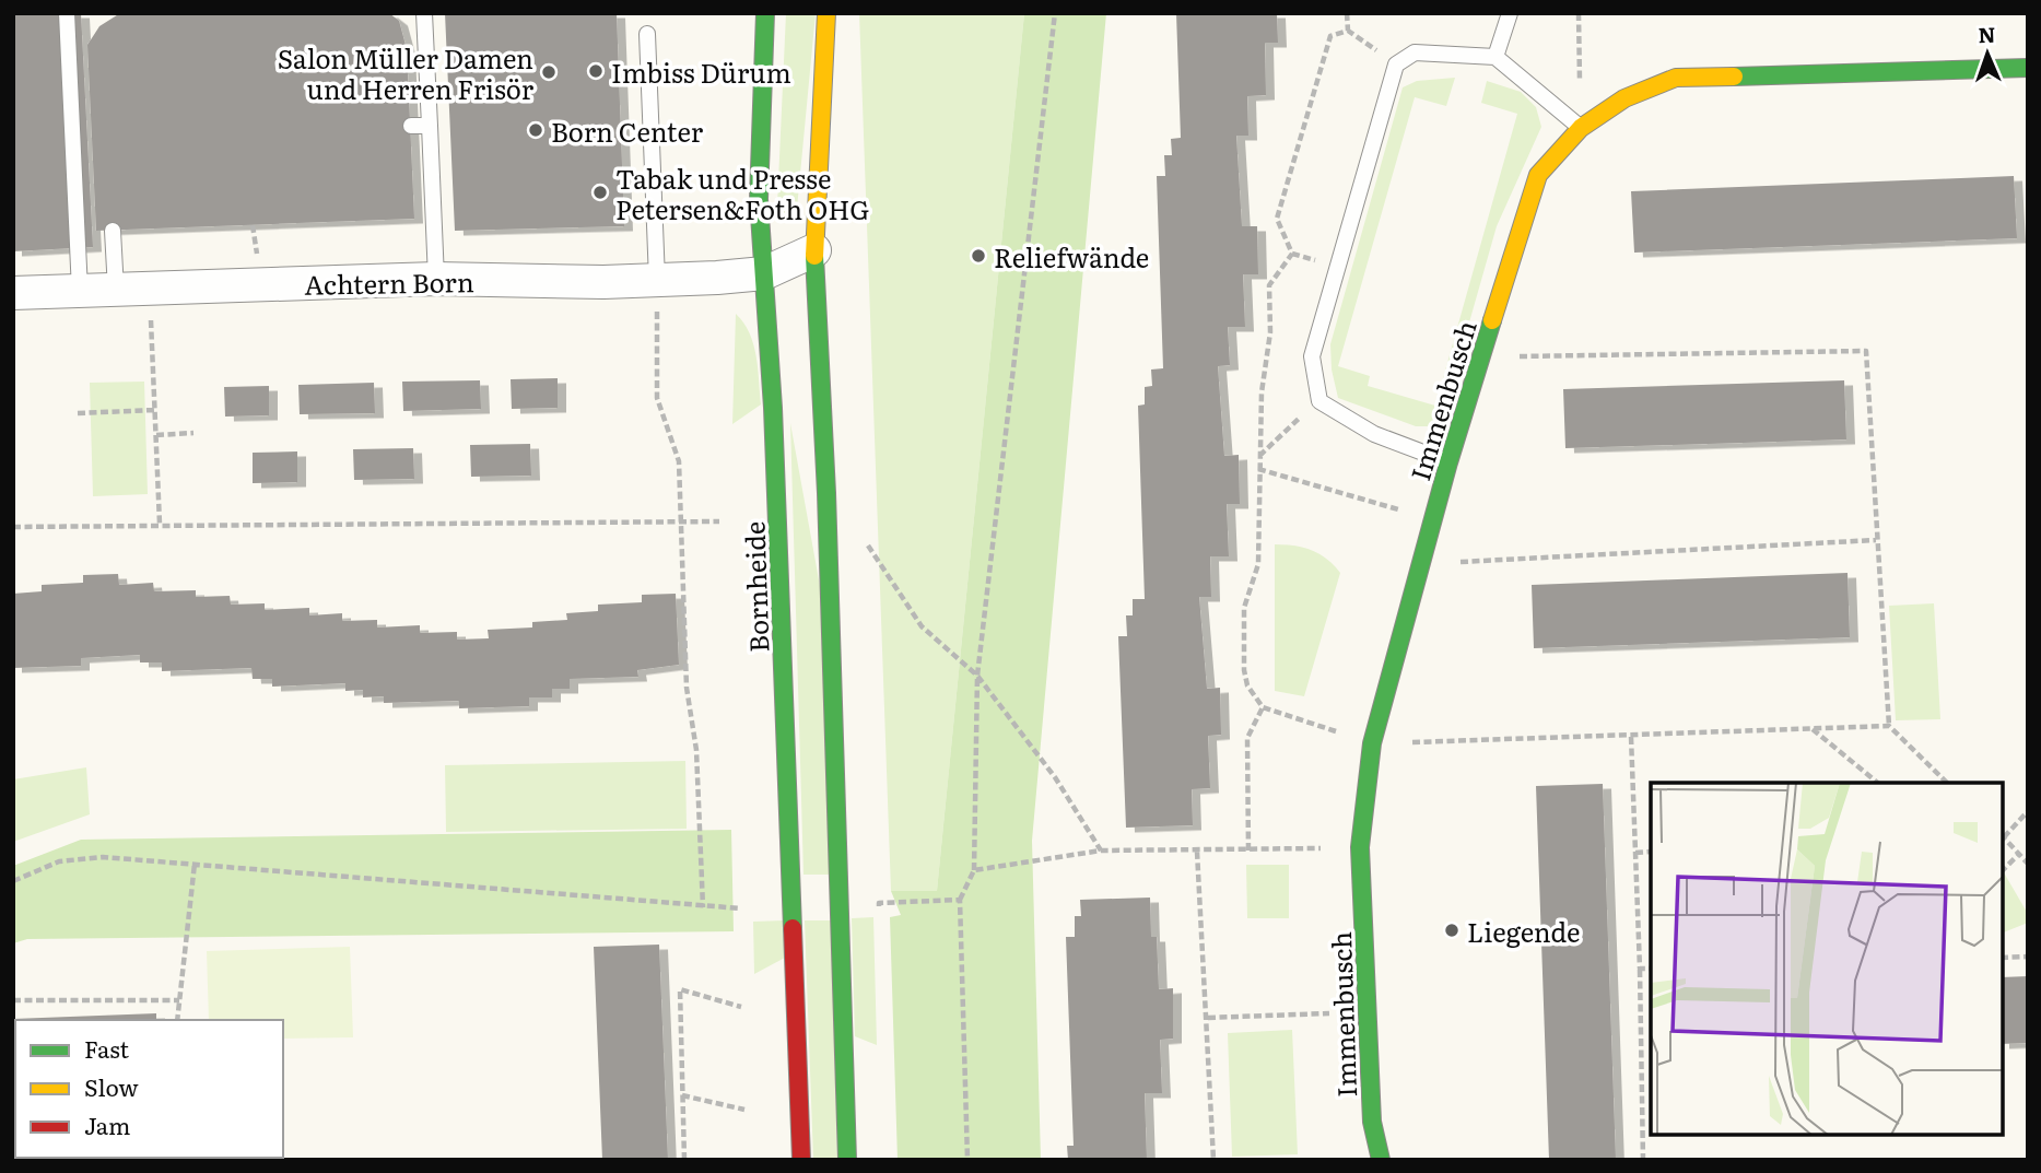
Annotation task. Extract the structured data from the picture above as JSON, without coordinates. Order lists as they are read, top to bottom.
{
  "streets": {
    "street": ["Achtern Born", "Immenbusch", "Bornheide"]
  },
  "crossings": [
    ["Achtern Born", "Bornheide"]
  ],
  "places": [
    "Imbiss Dürum",
    "Salon Müller Damen und Herren Frisör",
    "Born Center",
    "Tabak und Presse Petersen&Foth OHG",
    "Reliefwände",
    "Liegende"
  ],
  "legend": ["Fast", "Slow", "Jam"],
  "north": "top"
}
